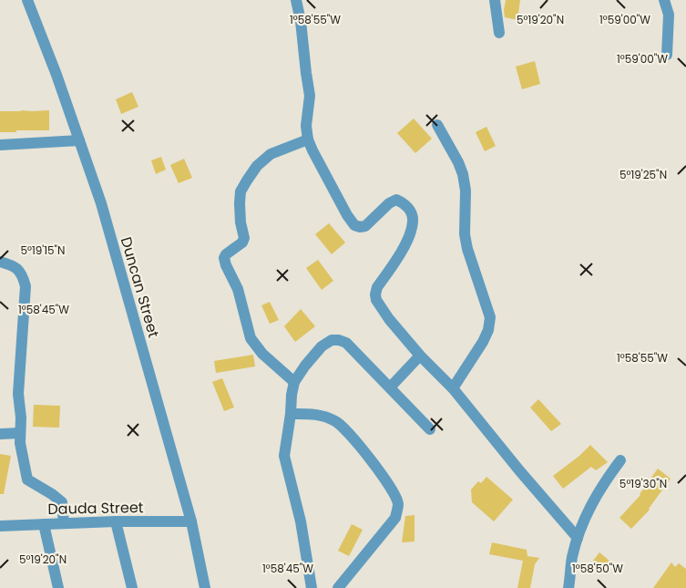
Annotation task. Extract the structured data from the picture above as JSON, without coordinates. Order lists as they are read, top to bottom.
{
  "streets": {
    "street": ["Duncan Street", "Dauda Street"]
  },
  "crossings": [
    ["Duncan Street", "Dauda Street"]
  ],
  "coordinates": [
    "1°58'55\"W",
    "1°59'00\"W",
    "5°19'20\"N",
    "5°19'25\"N",
    "5°19'15\"N",
    "1°58'45\"W",
    "5°19'30\"N",
    "1°58'50\"W"
  ]
}
